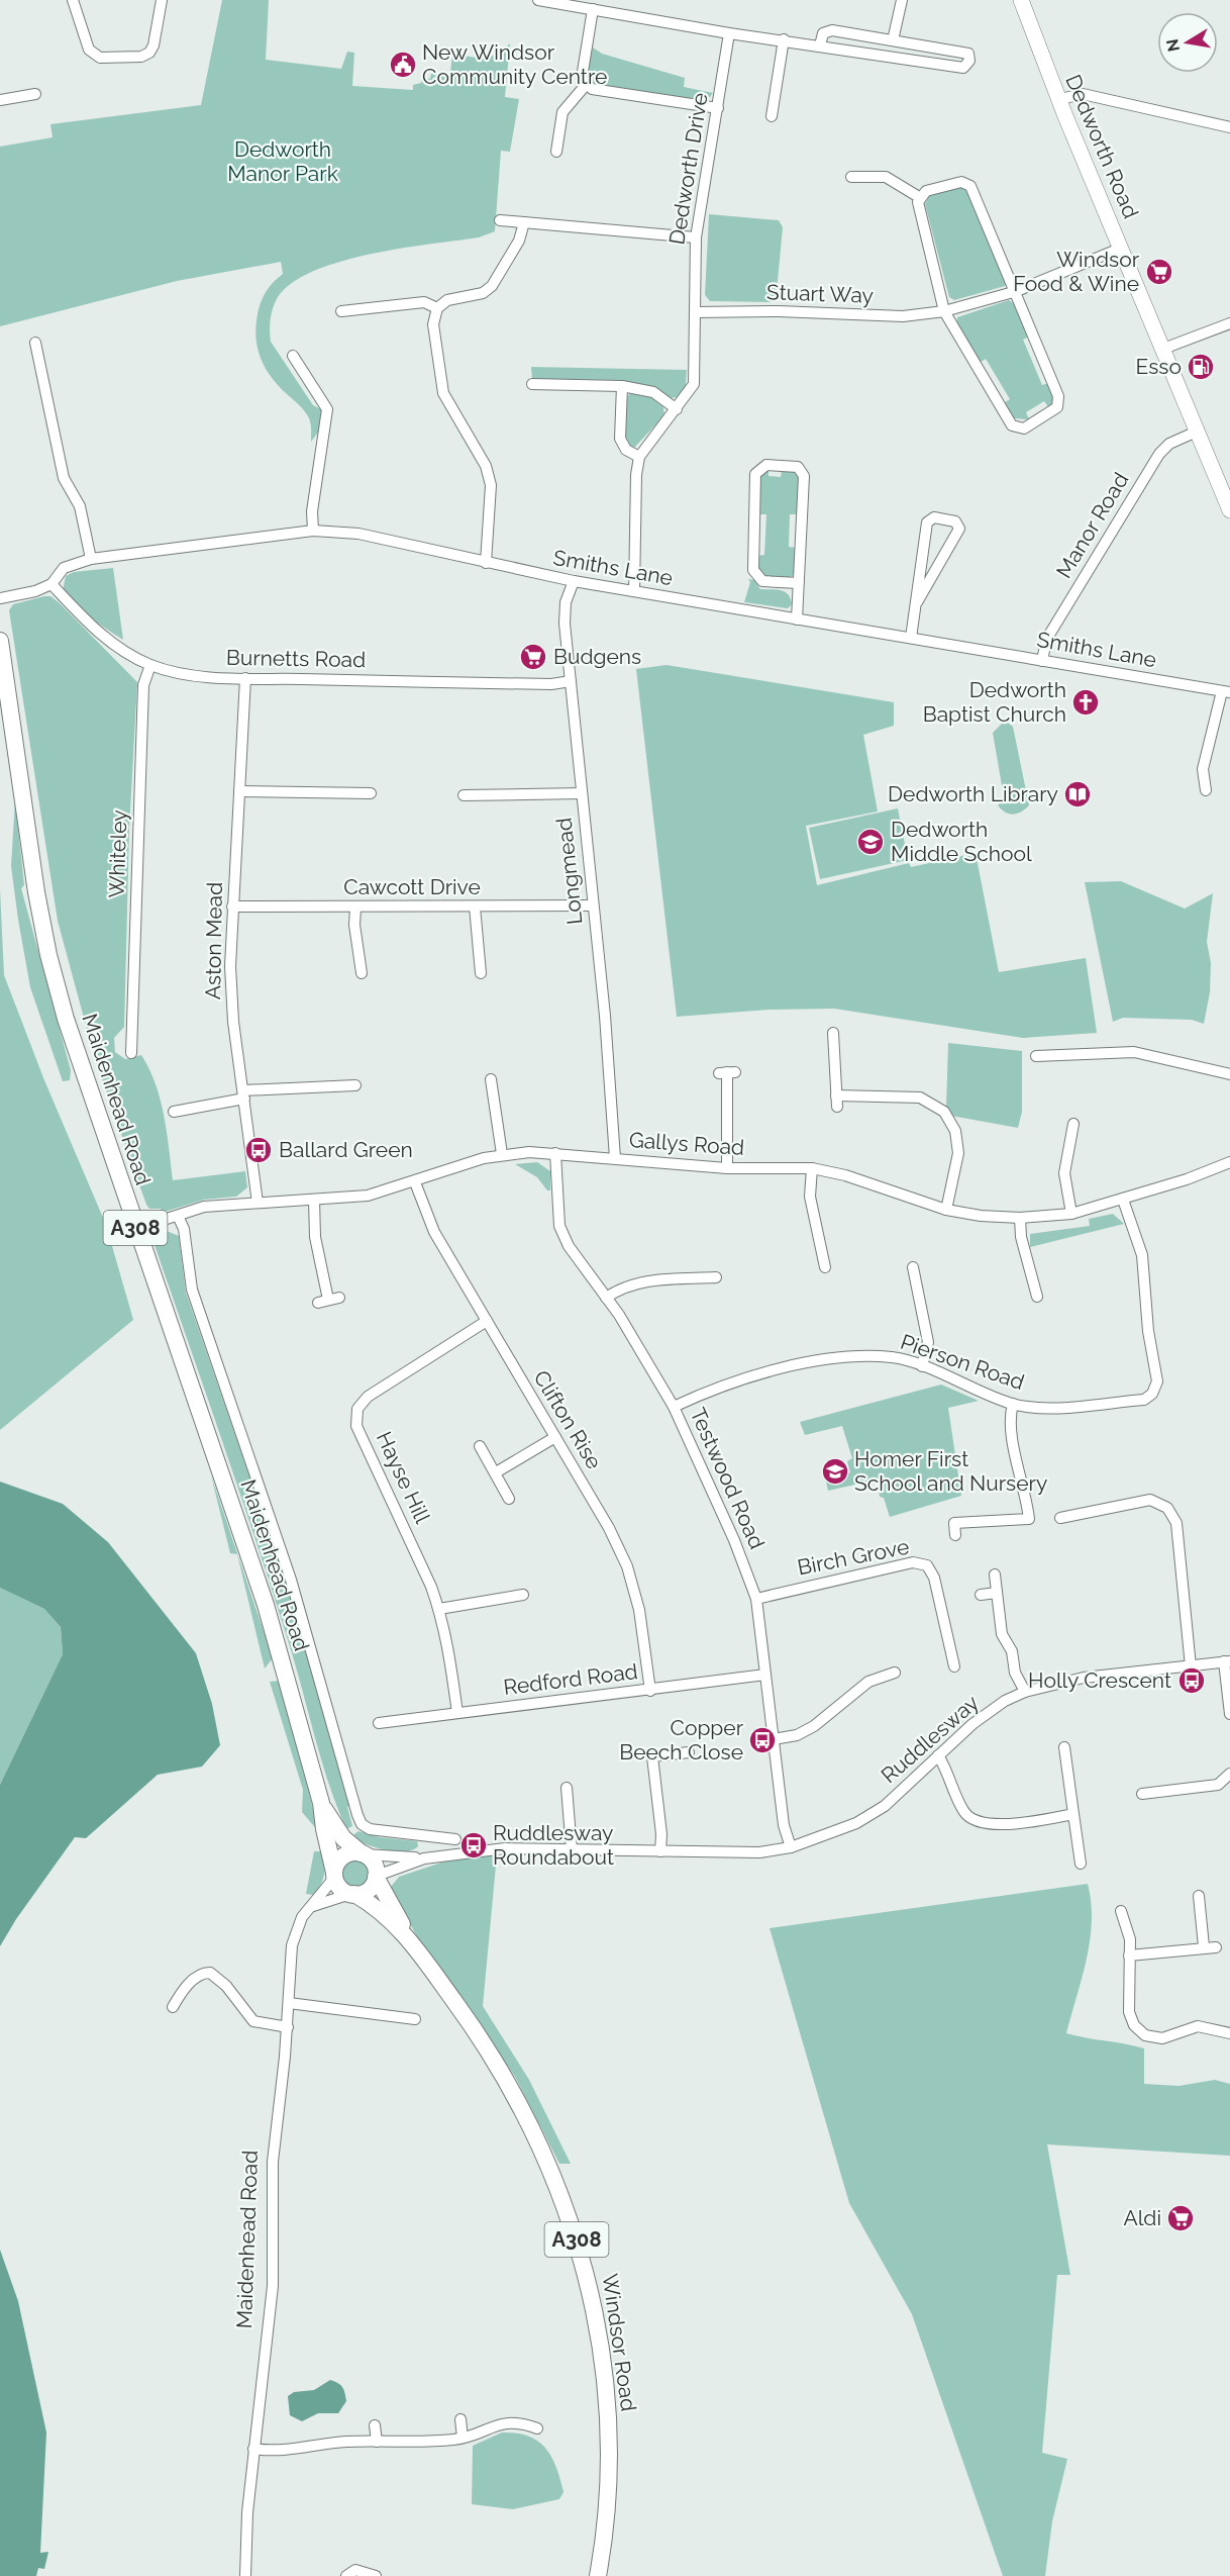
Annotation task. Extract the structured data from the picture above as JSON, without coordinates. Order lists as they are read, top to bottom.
{
  "streets": {
    "main road": [
      "Dedworth Road",
      "Maidenhead Road",
      "A308",
      "Windsor Road"
    ],
    "street": [
      "Dedworth Drive",
      "Stuart Way",
      "Manor Road",
      "Smiths Lane",
      "Burnetts Road",
      "Whiteley",
      "Longmead",
      "Cawcott Drive",
      "Aston Mead",
      "Gallys Road",
      "Pierson Road",
      "Clifton Rise",
      "Hayse Hill",
      "Testwood Road",
      "Birch Grove",
      "Redford Road",
      "Ruddlesway"
    ]
  },
  "crossings": [
    ["Dedworth Road", "Stuart Way"],
    ["Dedworth Road", "Manor Road"],
    ["Dedworth Drive", "Stuart Way"],
    ["Manor Road", "Smiths Lane"],
    ["Smiths Lane", "Burnetts Road"],
    ["Smiths Lane", "Longmead"],
    ["Burnetts Road", "Whiteley"],
    ["Burnetts Road", "Longmead"],
    ["Burnetts Road", "Aston Mead"],
    ["Longmead", "Cawcott Drive"],
    ["Longmead", "Gallys Road"],
    ["Cawcott Drive", "Aston Mead"],
    ["Aston Mead", "Gallys Road"],
    ["Maidenhead Road", "Gallys Road"],
    ["Maidenhead Road", "Ruddlesway"],
    ["Maidenhead Road", "Windsor Road"],
    ["Gallys Road", "Pierson Road"],
    ["Gallys Road", "Clifton Rise"],
    ["Gallys Road", "Testwood Road"],
    ["Pierson Road", "Testwood Road"],
    ["Clifton Rise", "Hayse Hill"],
    ["Clifton Rise", "Redford Road"],
    ["Hayse Hill", "Redford Road"],
    ["Testwood Road", "Birch Grove"],
    ["Testwood Road", "Redford Road"],
    ["Testwood Road", "Ruddlesway"],
    ["Ruddlesway", "Windsor Road"]
  ],
  "parks": ["Dedworth Manor Park"],
  "places": {
    "public building": ["New Windsor Community Centre"],
    "supermarket": ["Windsor Food & Wine", "Budgens", "Aldi"],
    "fuel station": ["Esso"],
    "church": ["Dedworth Baptist Church"],
    "library": ["Dedworth Library"],
    "school or university": ["Dedworth Middle School", "Homer First School and Nursery"],
    "bus stop": [
      "Ballard Green",
      "Holly Crescent",
      "Copper Beech Close",
      "Ruddlesway Roundabout"
    ]
  },
  "north": "left"
}
